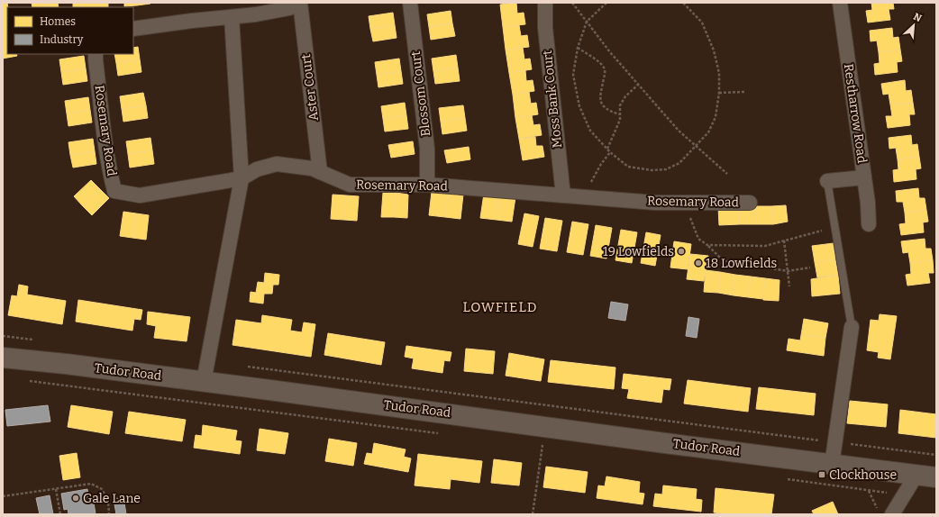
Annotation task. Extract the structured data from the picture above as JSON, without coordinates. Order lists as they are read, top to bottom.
{
  "streets": {
    "street": [
      "Aster Court",
      "Blossom Court",
      "Moss Bank Court",
      "Restharrow Road",
      "Rosemary Road",
      "Tudor Road"
    ]
  },
  "crossings": [
    ["Aster Court", "Rosemary Road"],
    ["Blossom Court", "Rosemary Road"],
    ["Moss Bank Court", "Rosemary Road"]
  ],
  "districts": ["LOWFIELD"],
  "places": {
    "other": ["19 Lowfields", "18 Lowfields", "Gale Lane"],
    "transit": ["Clockhouse"]
  },
  "legend": ["Homes", "Industry"],
  "north": "top right"
}
